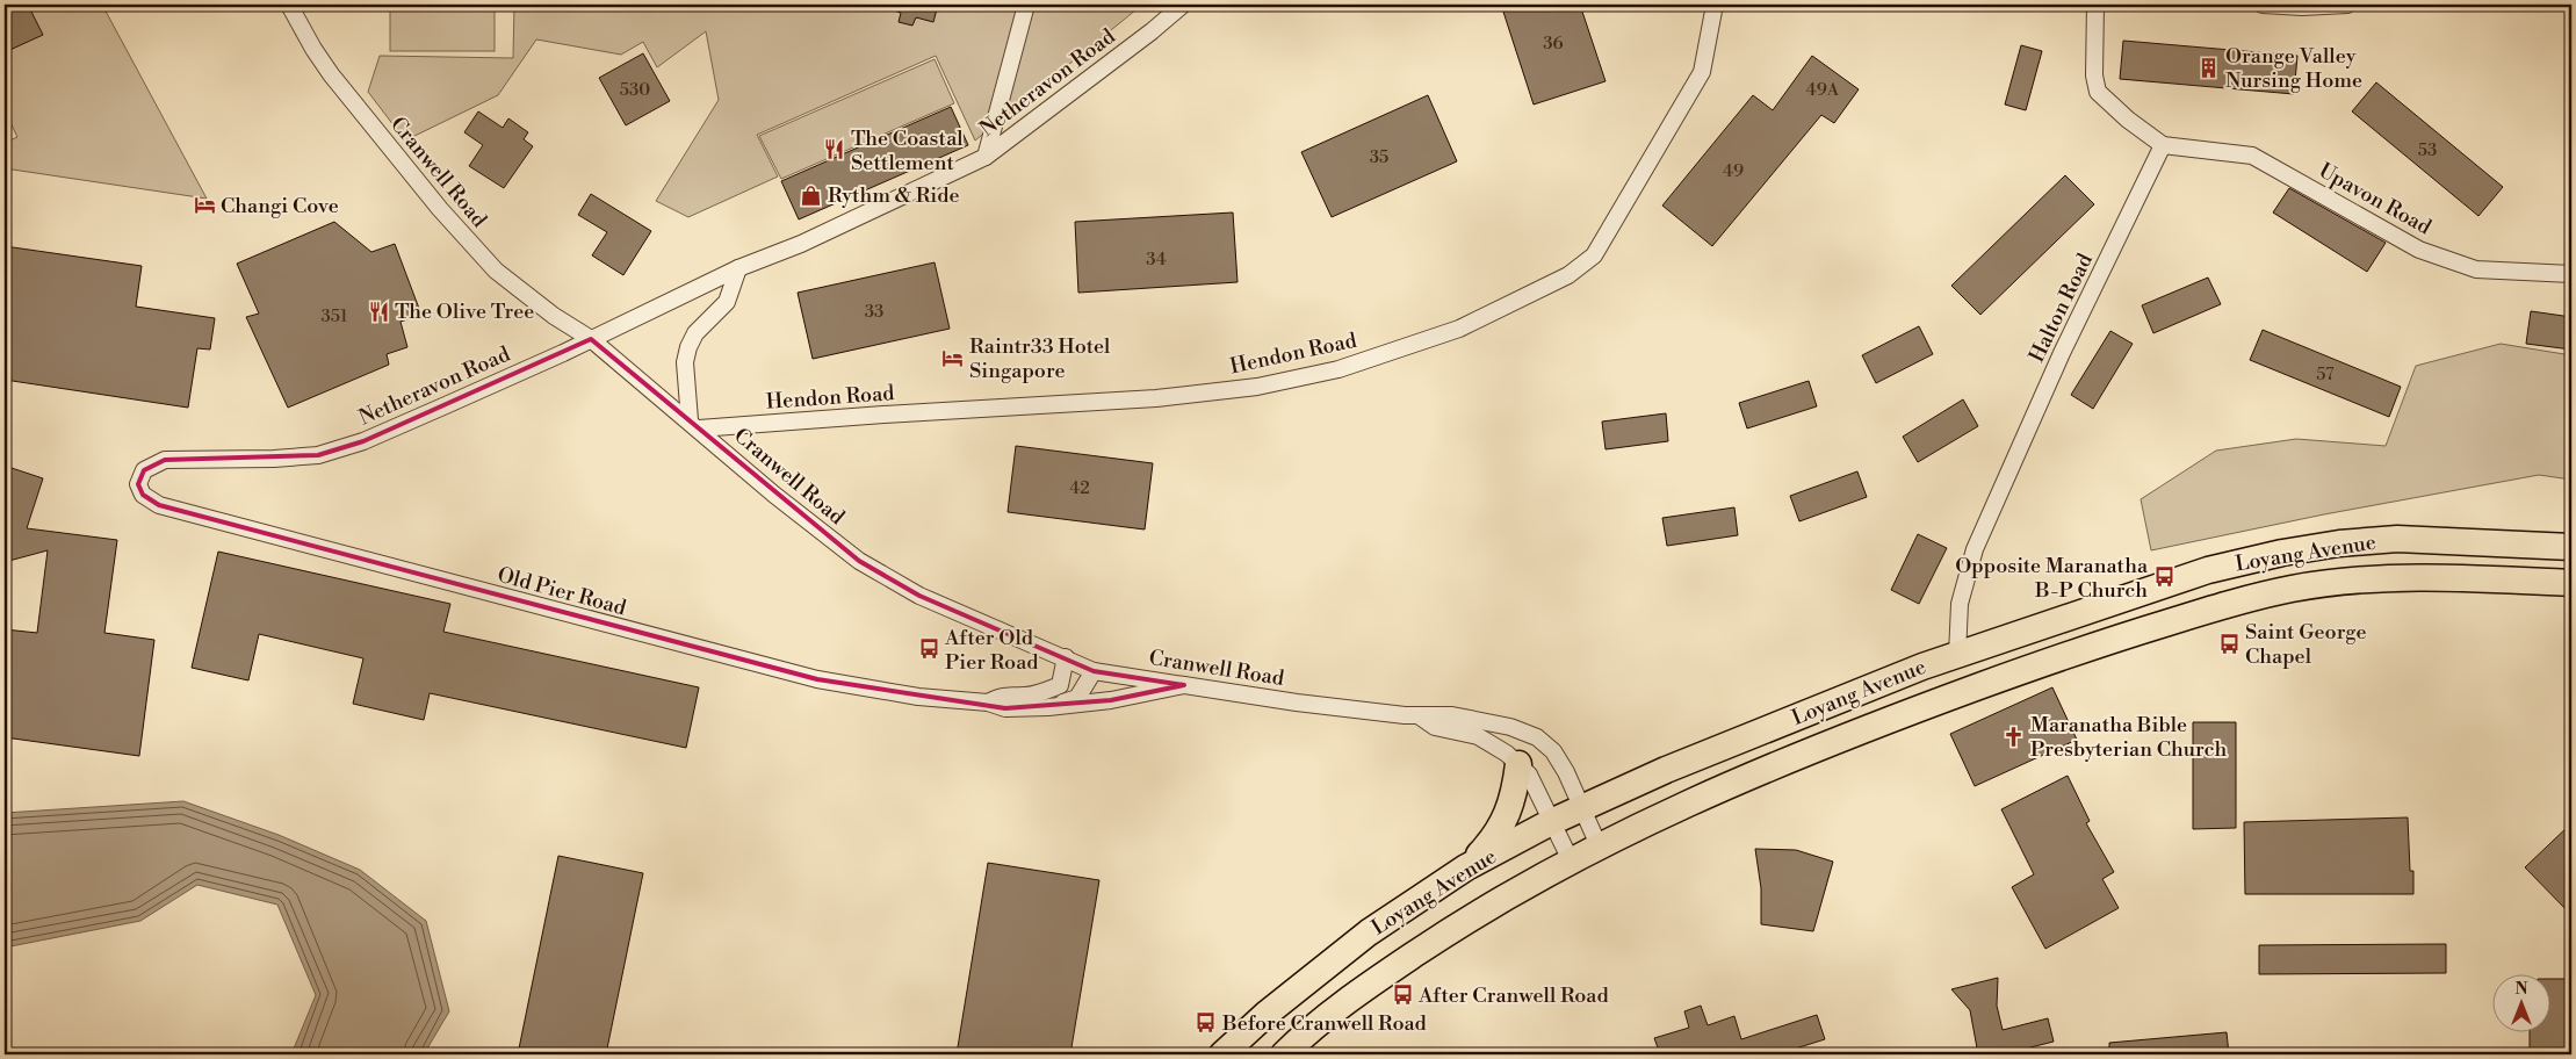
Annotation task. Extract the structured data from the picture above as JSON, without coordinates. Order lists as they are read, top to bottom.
{
  "streets": {
    "main road": ["Loyang Avenue"],
    "street": [
      "Netheravon Road",
      "Cranwell Road",
      "Upavon Road",
      "Halton Road",
      "Hendon Road",
      "Old Pier Road"
    ]
  },
  "crossings": [
    ["Netheravon Road", "Cranwell Road"],
    ["Netheravon Road", "Old Pier Road"],
    ["Cranwell Road", "Hendon Road"],
    ["Cranwell Road", "Loyang Avenue"],
    ["Cranwell Road", "Old Pier Road"],
    ["Upavon Road", "Halton Road"],
    ["Halton Road", "Loyang Avenue"]
  ],
  "places": {
    "building": ["Orange Valley Nursing Home"],
    "restaurant": ["The Coastal Settlement", "The Olive Tree"],
    "shop": ["Rythm & Ride"],
    "hotel": ["Changi Cove", "Raintr33 Hotel Singapore"],
    "bus stop": [
      "Opposite Maranatha B-P Church",
      "Saint George Chapel",
      "After Old Pier Road",
      "After Cranwell Road",
      "Before Cranwell Road"
    ],
    "church": ["Maranatha Bible Presbyterian Church"]
  },
  "house_numbers": [
    "36",
    "530",
    "49A",
    "53",
    "35",
    "49",
    "34",
    "33",
    "351",
    "57",
    "42"
  ],
  "north": "top"
}
